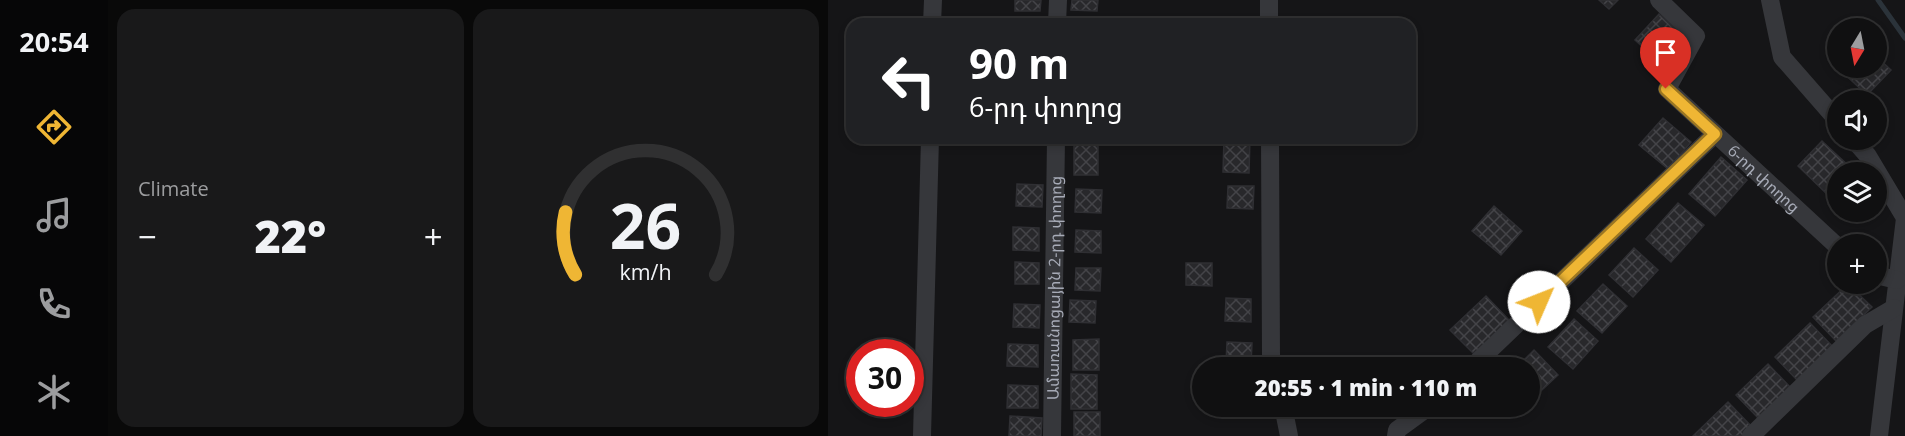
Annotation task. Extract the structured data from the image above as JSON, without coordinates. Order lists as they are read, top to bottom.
{
  "streets": {
    "street": ["6-րդ փողոց", "Ամառանոցային 2-րդ փողոց"]
  },
  "north": "bottom",
  "page": {
    "tabs": "20:54",
    "tile": "Climate",
    "map_buttons": "+",
    "turn": ["90 m", "6-րդ փողոց"],
    "heat": ["−", "22°", "+"],
    "limit": "30",
    "trip": "20:55 · 1 min · 110 m",
    "gauge": ["26", "km/h"]
  }
}
